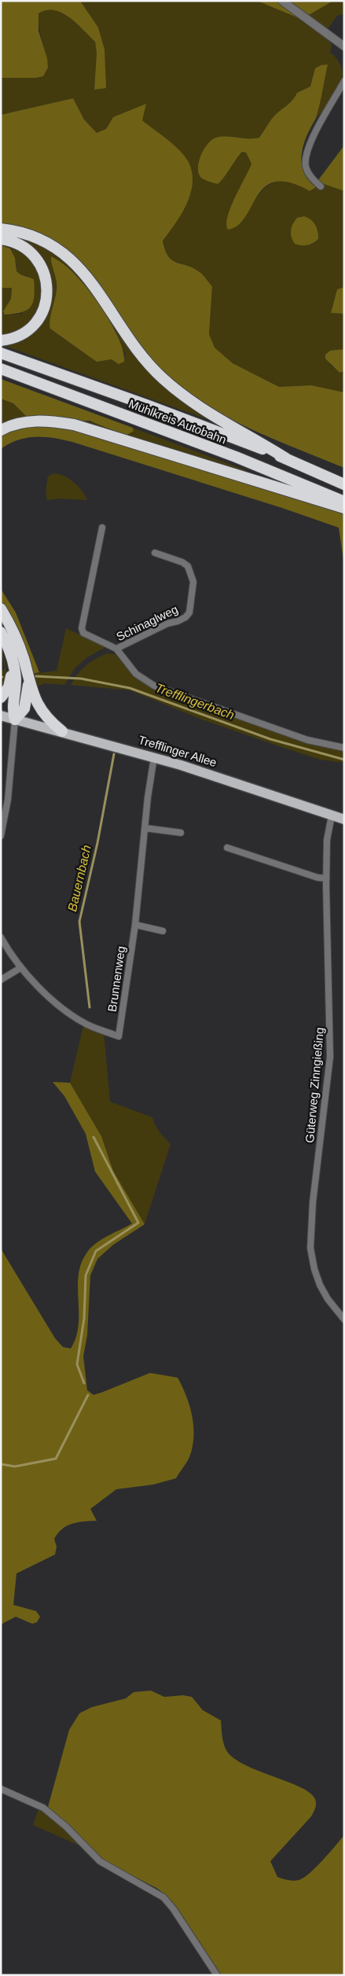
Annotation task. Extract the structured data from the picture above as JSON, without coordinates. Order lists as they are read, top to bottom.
{
  "streets": {
    "highway": ["Mühlkreis Autobahn"],
    "main road": ["Trefflinger Allee"],
    "street": ["Schinaglweg", "Brunnenweg", "Güterweg Zinngießing"]
  },
  "crossings": [
    ["Trefflinger Allee", "Brunnenweg"],
    ["Trefflinger Allee", "Güterweg Zinngießing"]
  ],
  "water": ["Trefflingerbach", "Bauernbach"]
}
